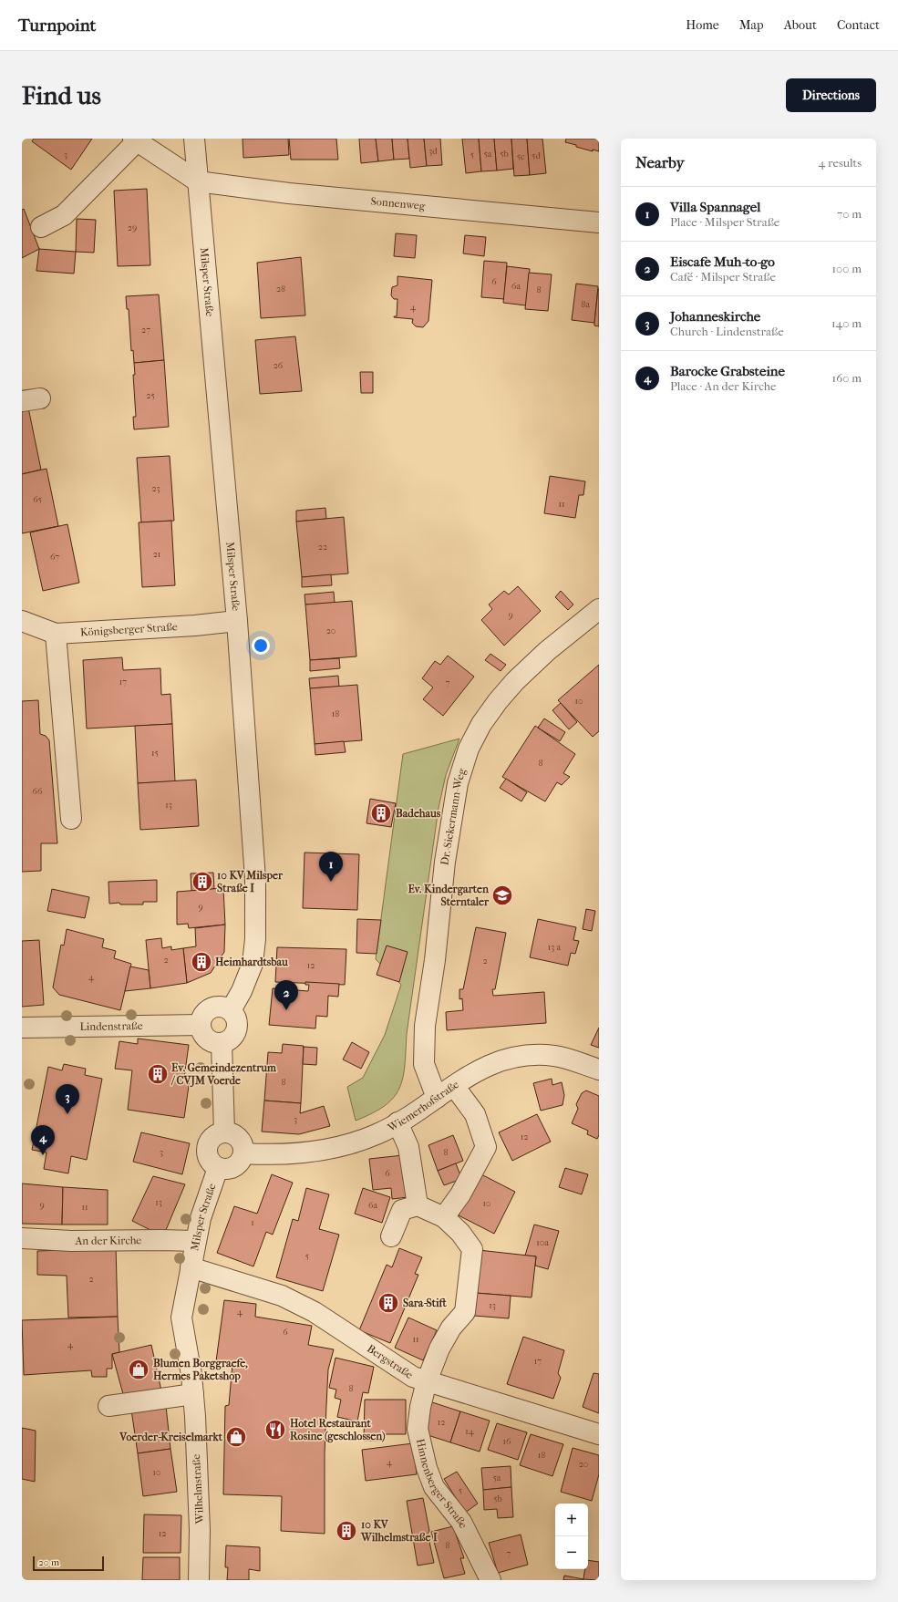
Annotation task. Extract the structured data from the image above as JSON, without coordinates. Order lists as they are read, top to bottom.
{
  "streets": {
    "street": [
      "Sonnenweg",
      "Milsper Straße",
      "Königsberger Straße",
      "Dr.-Siekermann-Weg",
      "Lindenstraße",
      "Wiemerhofstraße",
      "An der Kirche",
      "Bergstraße",
      "Hinnenberger Straße",
      "Wilhelmstraße"
    ]
  },
  "crossings": [
    ["Sonnenweg", "Milsper Straße"],
    ["Milsper Straße", "Königsberger Straße"],
    ["Milsper Straße", "Lindenstraße"],
    ["Milsper Straße", "Wiemerhofstraße"],
    ["Milsper Straße", "An der Kirche"],
    ["Milsper Straße", "Bergstraße"],
    ["Milsper Straße", "Wilhelmstraße"],
    ["Dr.-Siekermann-Weg", "Wiemerhofstraße"],
    ["Bergstraße", "Hinnenberger Straße"],
    ["Bergstraße", "Wilhelmstraße"]
  ],
  "places": {
    "building": [
      "Badehaus",
      "10 KV Milsper Straße I",
      "Heimhardtsbau",
      "Ev. Gemeindezentrum / CVJM Voerde",
      "Sara-Stift",
      "10 KV Wilhelmstraße I"
    ],
    "school or university": ["Ev. Kindergarten Sterntaler"],
    "shop": ["Blumen Borggraefe, Hermes Paketshop", "Voerder-Kreiselmarkt"],
    "restaurant": ["Hotel Restaurant Rosine (geschlossen)"]
  },
  "house_numbers": [
    "3d",
    "5a",
    "5b",
    "3",
    "5",
    "5d",
    "5c",
    "29",
    "6",
    "6a",
    "28",
    "8",
    "8a",
    "4",
    "27",
    "26",
    "25",
    "23",
    "65",
    "11",
    "22",
    "21",
    "67",
    "9",
    "20",
    "17",
    "7",
    "10",
    "18",
    "15",
    "8",
    "66",
    "13",
    "9",
    "13 a",
    "2",
    "2",
    "12",
    "4",
    "8",
    "3",
    "12",
    "3",
    "8",
    "6",
    "13",
    "10",
    "9",
    "6a",
    "11",
    "1",
    "10a",
    "5",
    "2",
    "13",
    "4",
    "6",
    "11",
    "4",
    "17",
    "8",
    "12",
    "14",
    "16",
    "18",
    "4",
    "20",
    "10",
    "5a",
    "5",
    "5b",
    "12",
    "8",
    "7"
  ],
  "scale_bar": "20 m",
  "page": {
    "header": "Turnpoint",
    "nav": [
      "Home",
      "Map",
      "About",
      "Contact"
    ],
    "buttons": "Directions",
    "title": "Find us",
    "heading": ["Nearby", "4 results"],
    "list": [
      {
        "mark": "1",
        "name": "Villa Spannagel",
        "note": "Place · Milsper Straße",
        "value": "70 m"
      },
      {
        "mark": "2",
        "name": "Eiscafe Muh-to-go",
        "note": "Café · Milsper Straße",
        "value": "100 m"
      },
      {
        "mark": "3",
        "name": "Johanneskirche",
        "note": "Church · Lindenstraße",
        "value": "140 m"
      },
      {
        "mark": "4",
        "name": "Barocke Grabsteine",
        "note": "Place · An der Kirche",
        "value": "160 m"
      }
    ],
    "pins": [
      "1",
      "2",
      "3",
      "4"
    ],
    "map_buttons": ["+", "−"],
    "scale": "20 m"
  }
}
